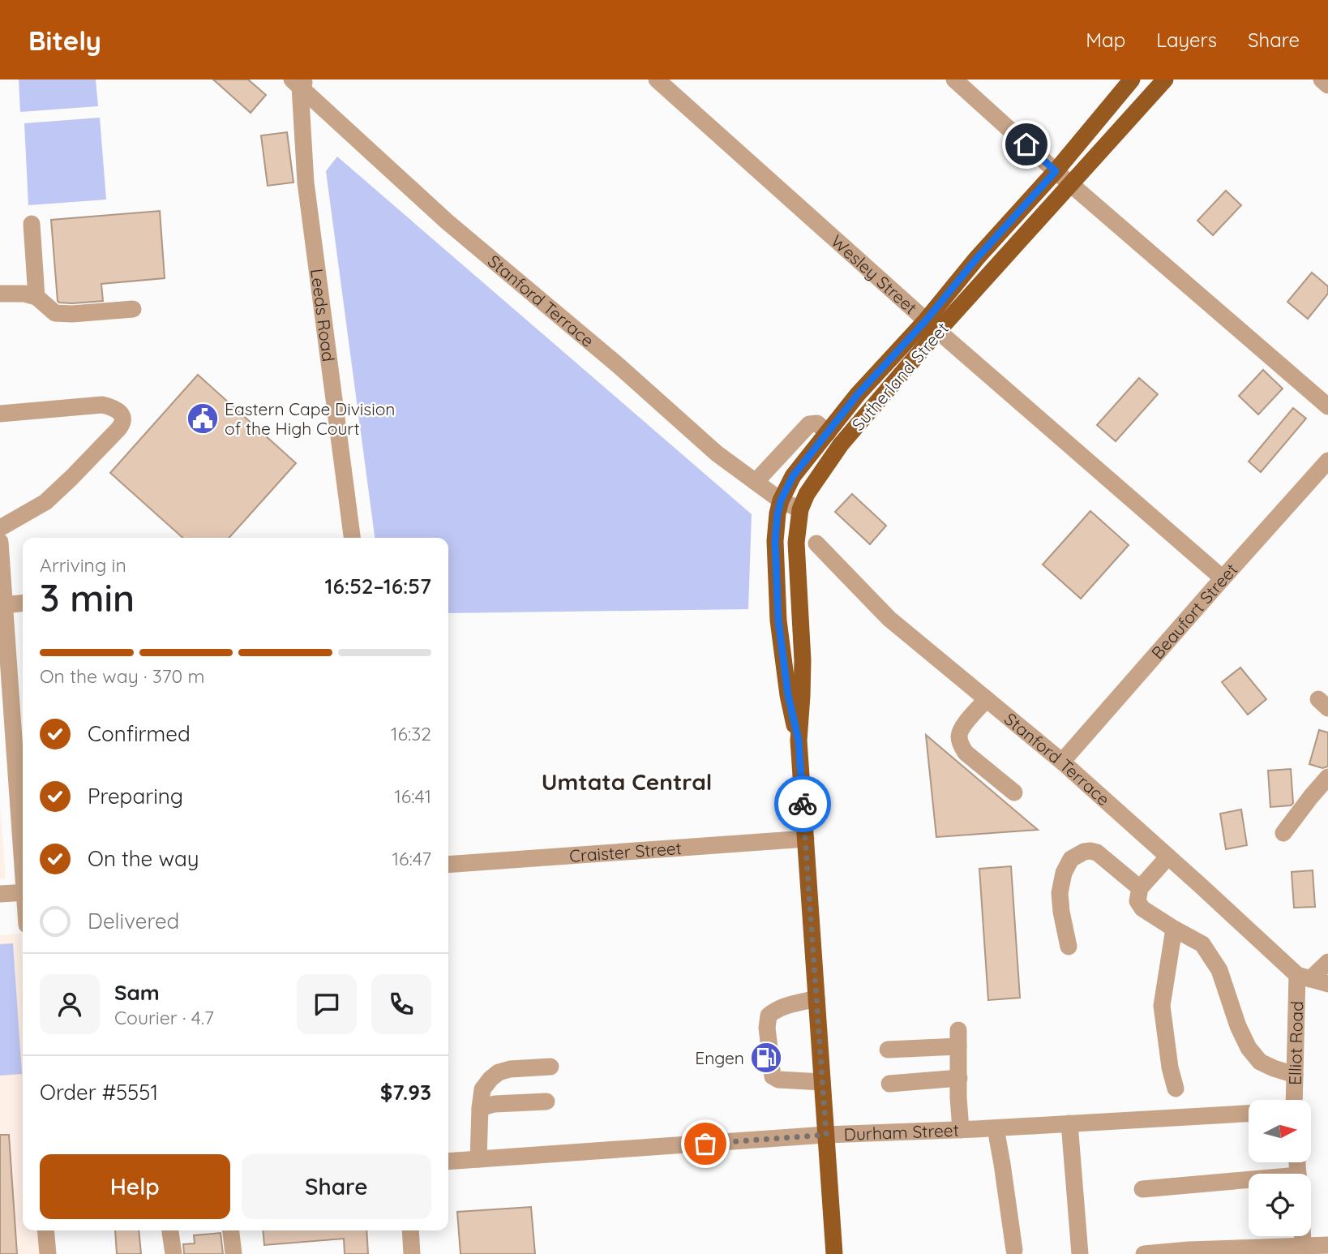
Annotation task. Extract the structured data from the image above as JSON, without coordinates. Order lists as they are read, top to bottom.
{
  "streets": {
    "main road": ["Sutherland Street"],
    "street": [
      "Wesley Street",
      "Stanford Terrace",
      "Leeds Road",
      "Beaufort Street",
      "Craister Street",
      "Elliot Road",
      "Durham Street"
    ]
  },
  "crossings": [
    ["Wesley Street", "Sutherland Street"],
    ["Wesley Street", "Beaufort Street"],
    ["Stanford Terrace", "Leeds Road"],
    ["Stanford Terrace", "Sutherland Street"],
    ["Stanford Terrace", "Beaufort Street"],
    ["Stanford Terrace", "Elliot Road"],
    ["Sutherland Street", "Craister Street"],
    ["Sutherland Street", "Durham Street"]
  ],
  "districts": ["Umtata Central"],
  "places": {
    "public building": ["Eastern Cape Division of the High Court"],
    "fuel station": ["Engen"]
  },
  "north": "right",
  "page": {
    "header": "Bitely",
    "nav": ["Map", "Layers", "Share"],
    "heading": ["3 min", "Arriving in", "16:52–16:57"],
    "panel": [
      "Sam",
      "Courier · 4.7",
      "Order #5551",
      "$7.93"
    ],
    "bar": "On the way · 370 m",
    "list": [
      ["Confirmed", "16:32"],
      ["Preparing", "16:41"],
      ["On the way", "16:47"],
      "Delivered"
    ],
    "buttons": ["Help", "Share"]
  }
}
